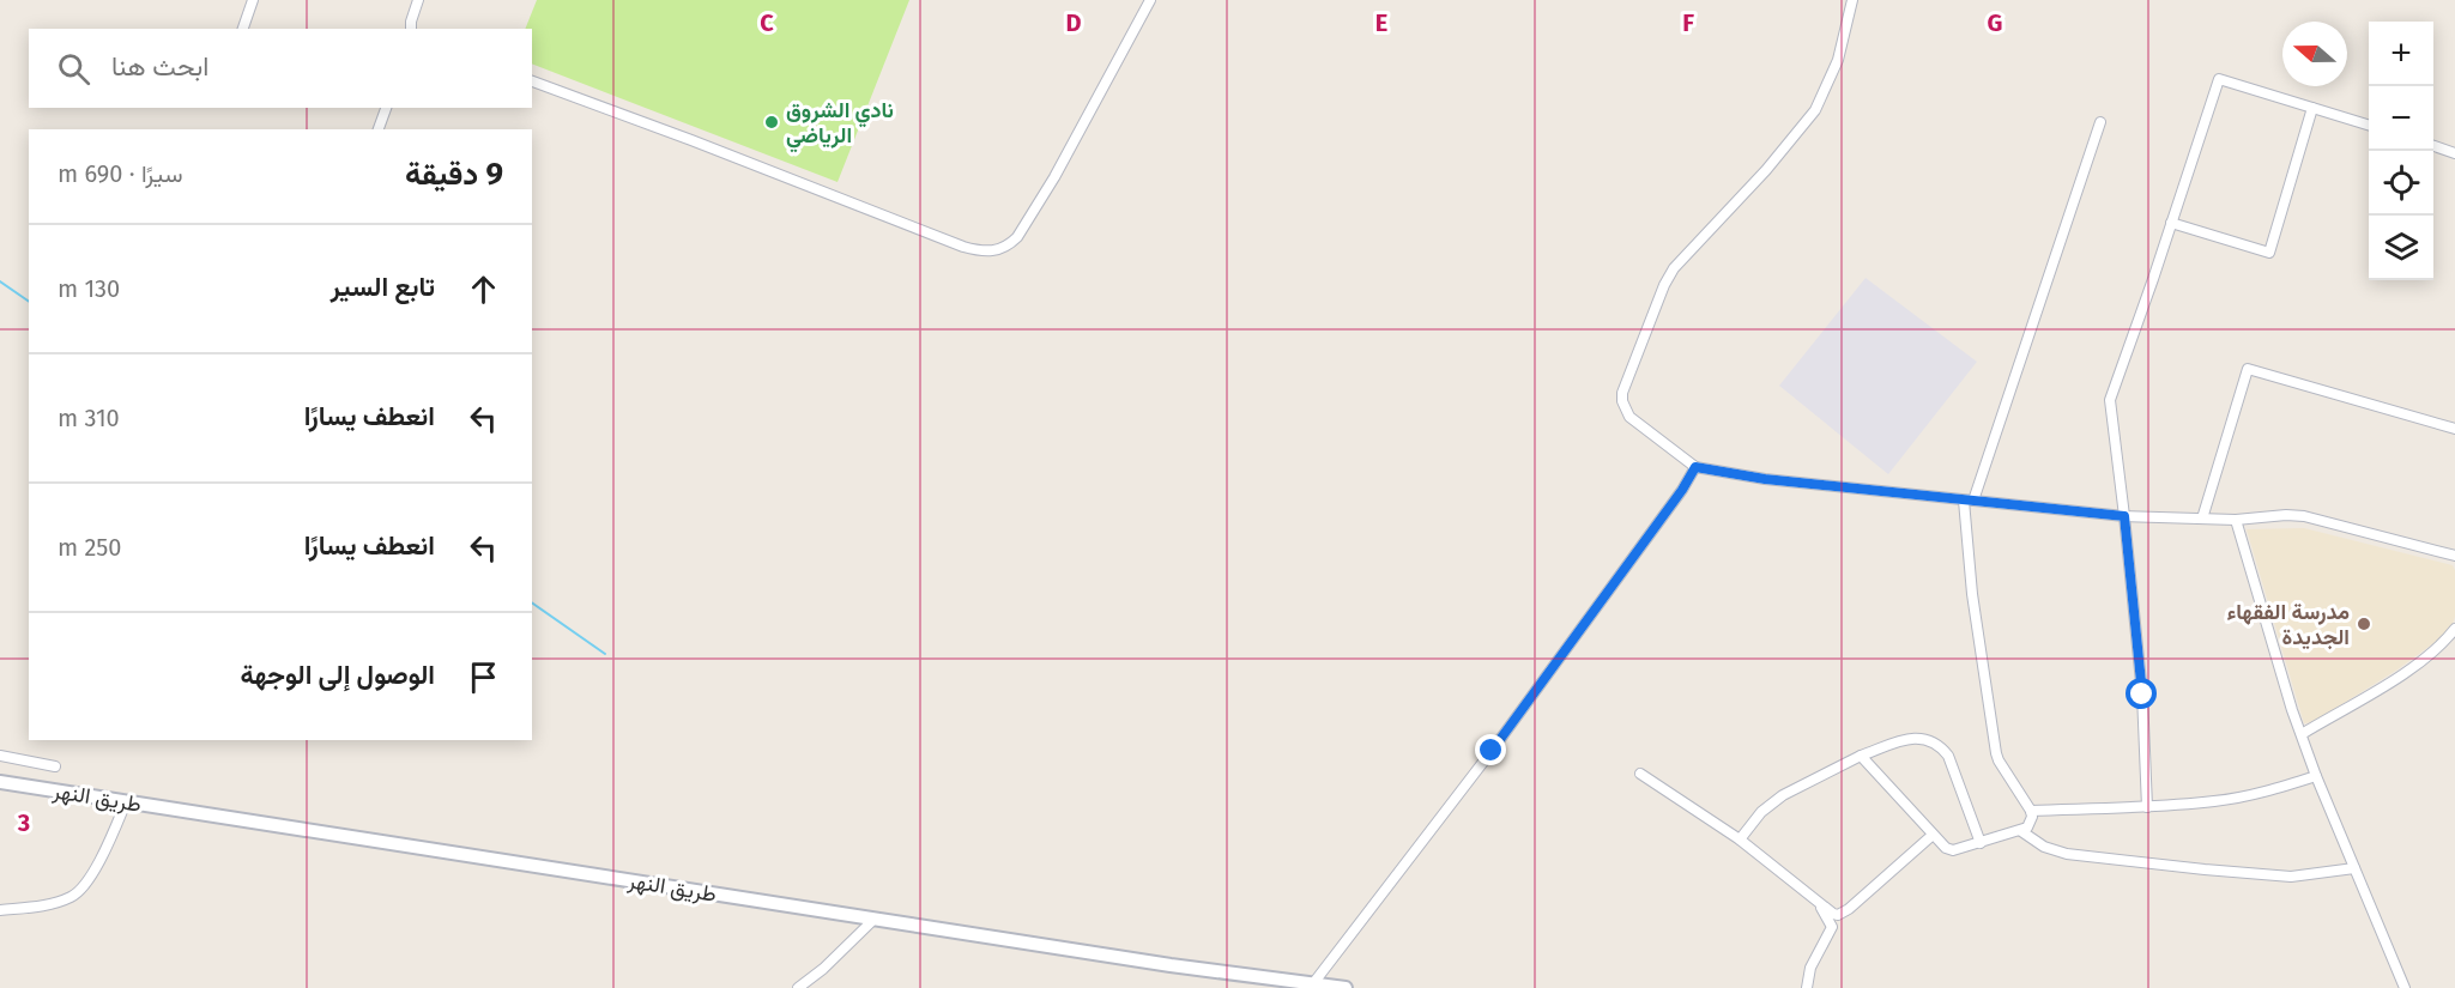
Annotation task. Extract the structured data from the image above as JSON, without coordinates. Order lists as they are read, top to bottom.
{
  "streets": {
    "main road": ["طريق النهر"]
  },
  "places": ["نادي الشروق الرياضي", "مدرسة الفقهاء الجديدة"],
  "north": "left",
  "page": {
    "map_buttons": ["+", "−"],
    "search": "ابحث هنا",
    "heading": ["9 دقيقة", "سيرًا · 690 m"],
    "list": [
      ["تابع السير", "130 m"],
      ["انعطف يسارًا", "310 m"],
      ["انعطف يسارًا", "250 m"],
      "الوصول إلى الوجهة"
    ]
  },
  "grid": {
    "columns": [
      "C",
      "D",
      "E",
      "F",
      "G"
    ],
    "rows": ["3"]
  }
}
